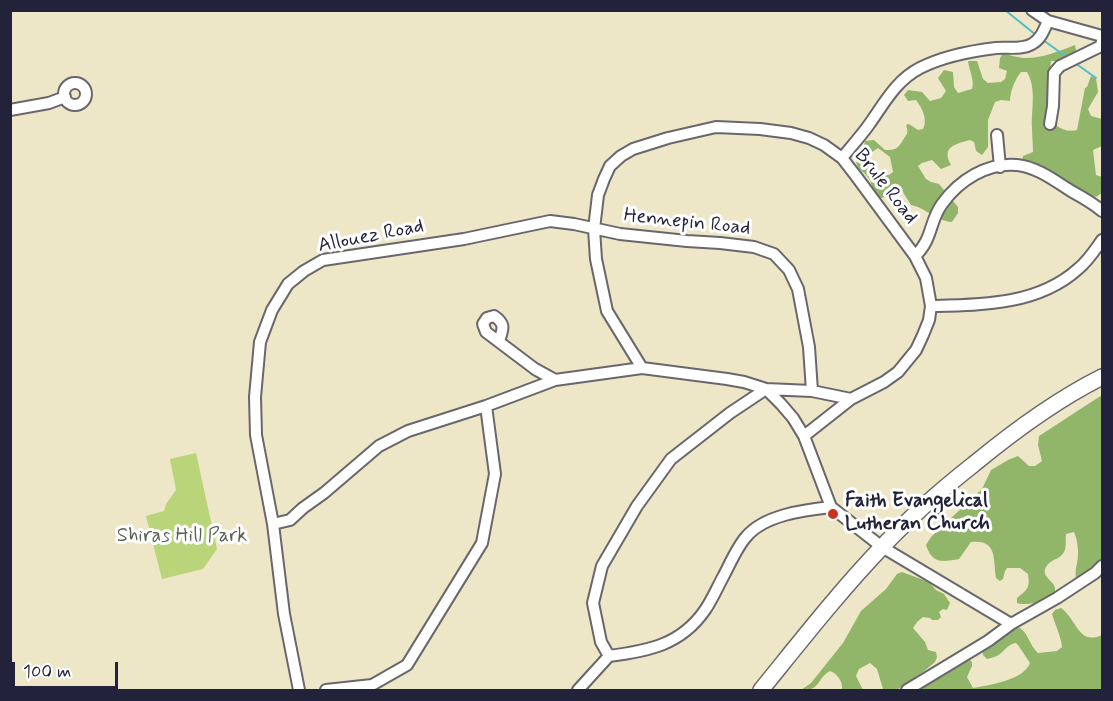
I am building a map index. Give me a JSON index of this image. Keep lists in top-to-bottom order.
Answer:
{
  "streets": {
    "street": ["Brule Road", "Hennepin Road", "Allouez Road"]
  },
  "crossings": [
    ["Brule Road", "Hennepin Road"],
    ["Brule Road", "Allouez Road"],
    ["Hennepin Road", "Allouez Road"]
  ],
  "parks": ["Shiras Hill Park"],
  "places": ["Faith Evangelical Lutheran Church"],
  "scale_bar": "100 m"
}
